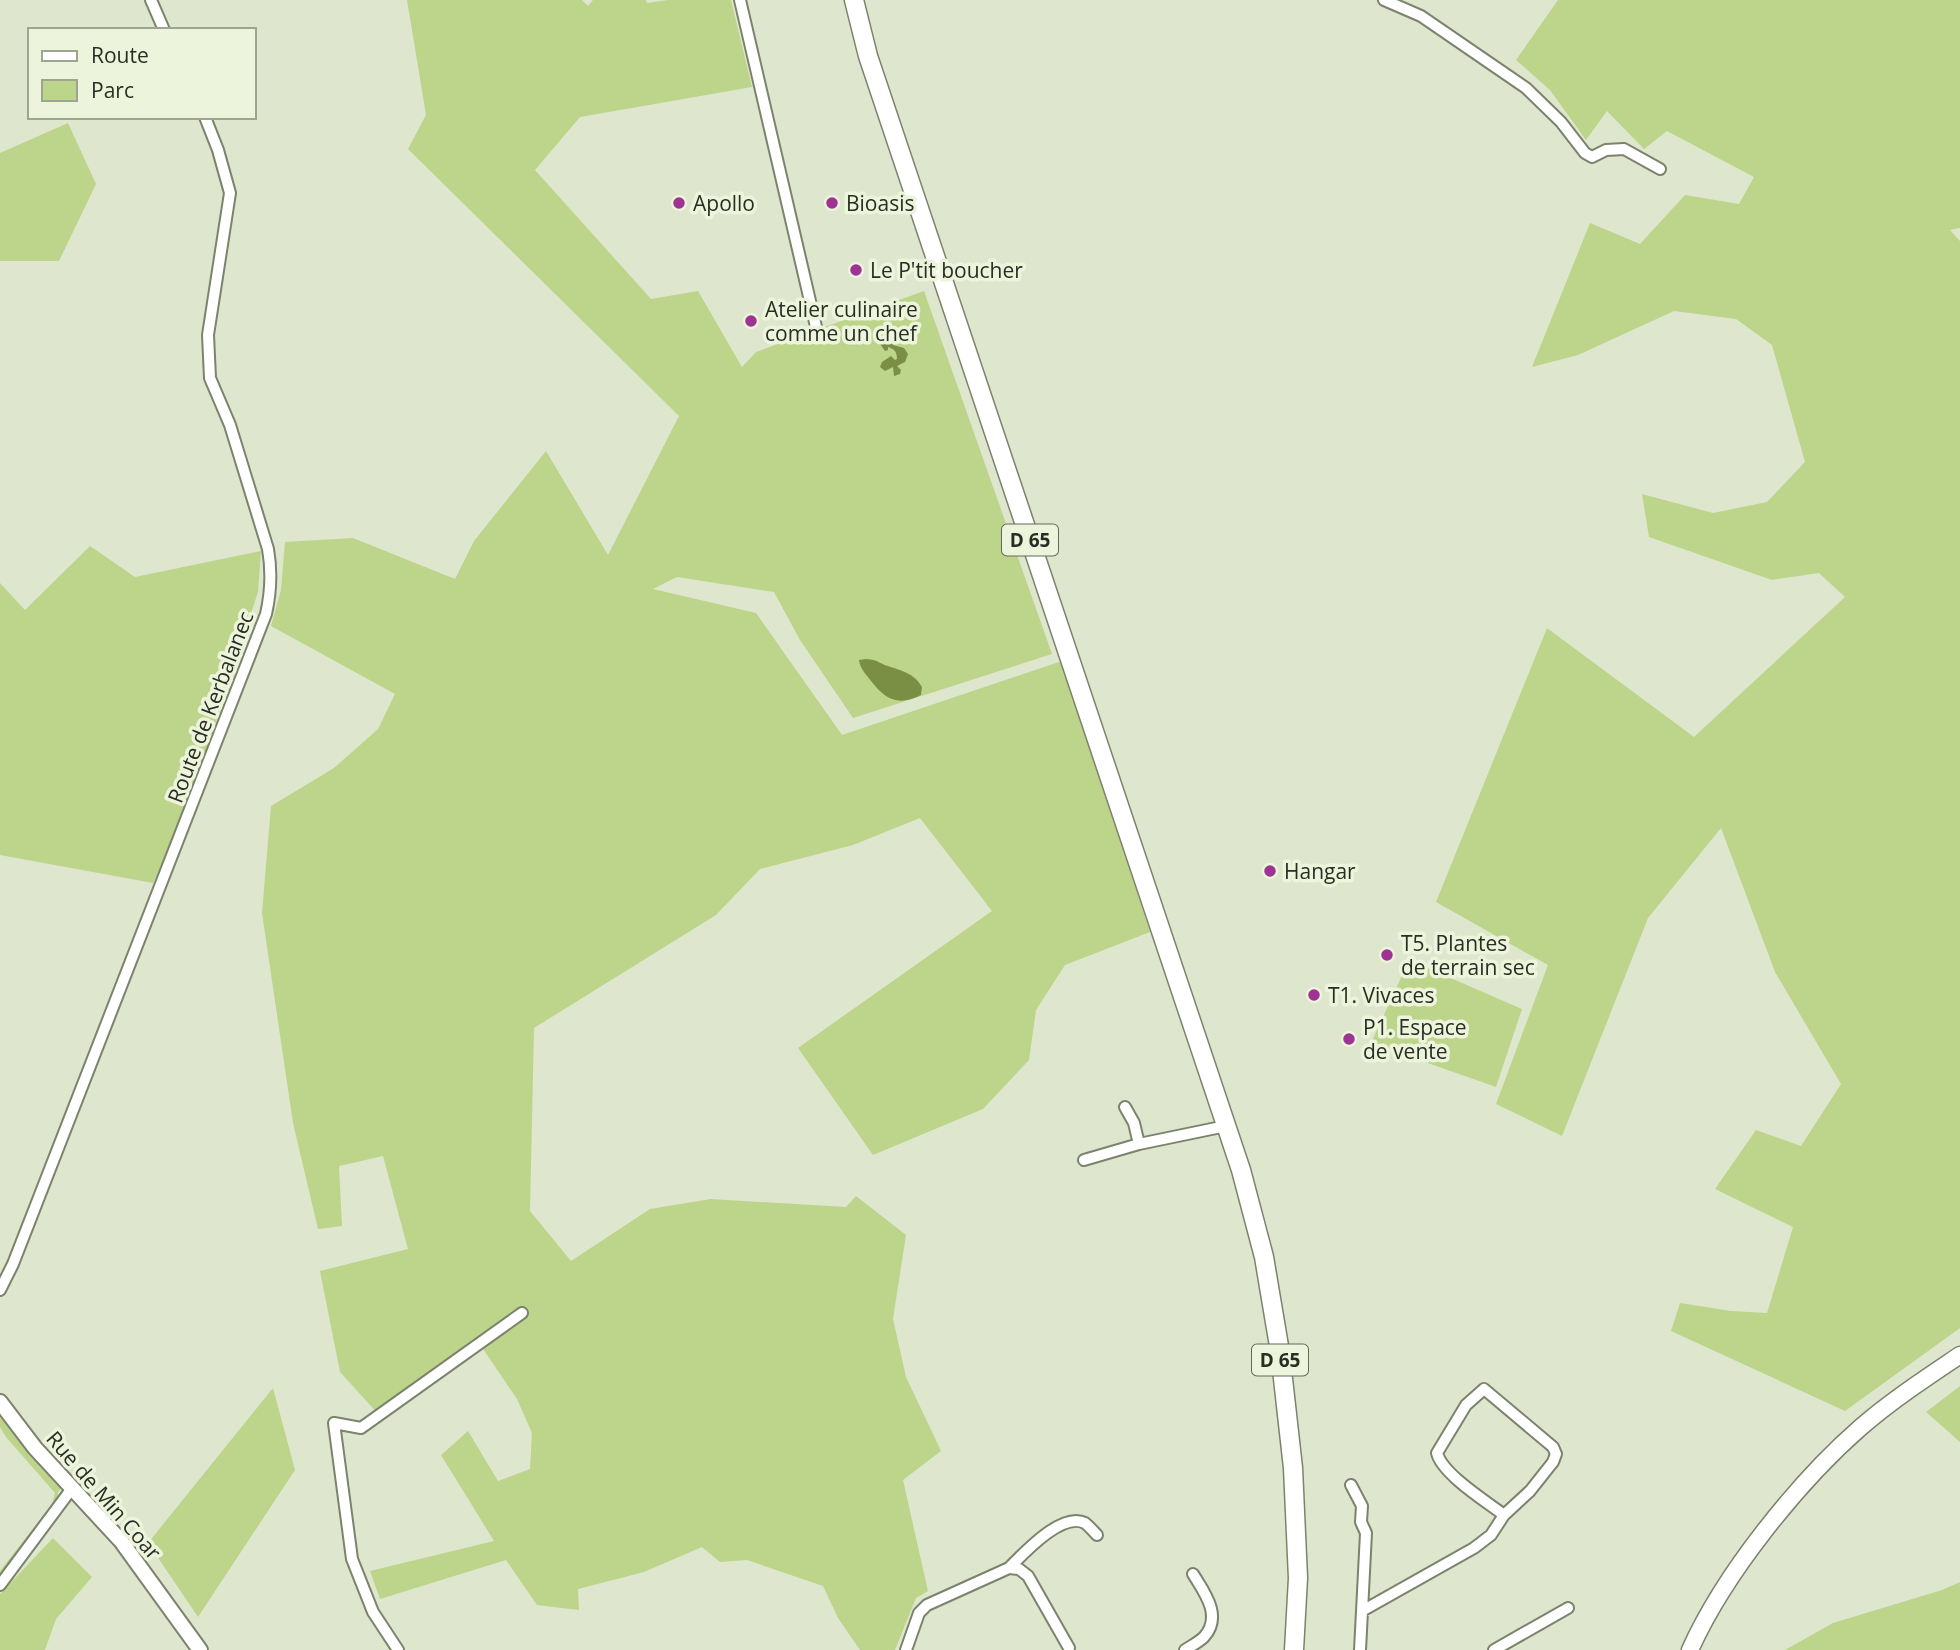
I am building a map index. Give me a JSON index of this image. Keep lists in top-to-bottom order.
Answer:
{
  "streets": {
    "main road": ["D 65"],
    "street": ["Route de Kerbalanec", "Rue de Min Coar"]
  },
  "places": [
    "Apollo",
    "Bioasis",
    "Le P'tit boucher",
    "Atelier culinaire comme un chef",
    "Hangar",
    "T5. Plantes de terrain sec",
    "T1. Vivaces",
    "P1. Espace de vente"
  ],
  "legend": ["Route", "Parc"]
}
